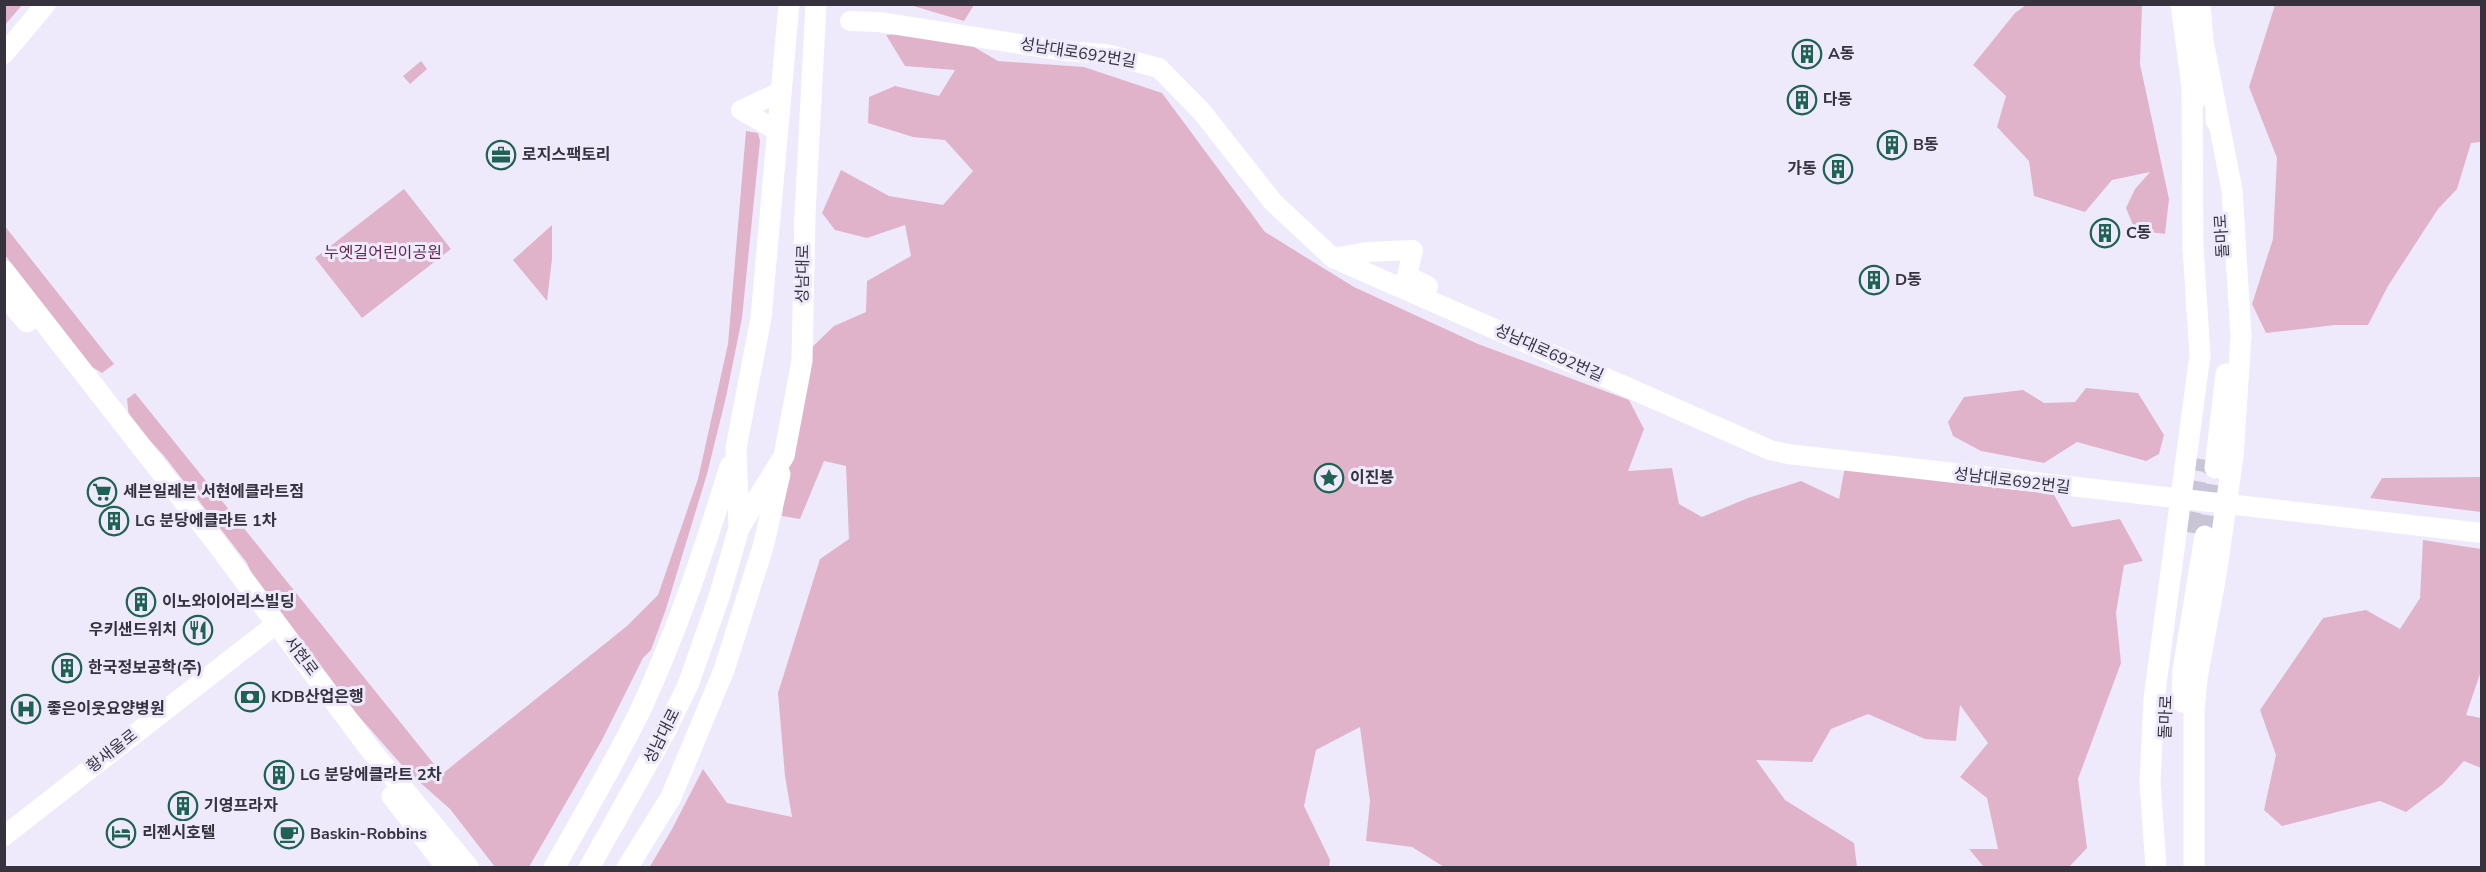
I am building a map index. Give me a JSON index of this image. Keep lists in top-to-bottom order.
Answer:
{
  "streets": {
    "main road": ["돌마로", "성남대로", "서현로"],
    "street": ["성남대로692번길", "황새울로"]
  },
  "crossings": [
    ["서현로", "황새울로"]
  ],
  "parks": ["누엣길어린이공원"],
  "places": {
    "building": [
      "A동",
      "다동",
      "B동",
      "가동",
      "C동",
      "D동",
      "LG 분당에클라트 1차",
      "이노와이어리스빌딩",
      "한국정보공학(주)",
      "LG 분당에클라트 2차",
      "기영프라자"
    ],
    "office": ["로지스팩토리"],
    "place": ["이진봉"],
    "supermarket": ["세븐일레븐 서현에클라트점"],
    "restaurant": ["우키샌드위치"],
    "bank": ["KDB산업은행"],
    "hospital": ["좋은이웃요양병원"],
    "hotel": ["리젠시호텔"],
    "cafe": ["Baskin-Robbins"]
  }
}
